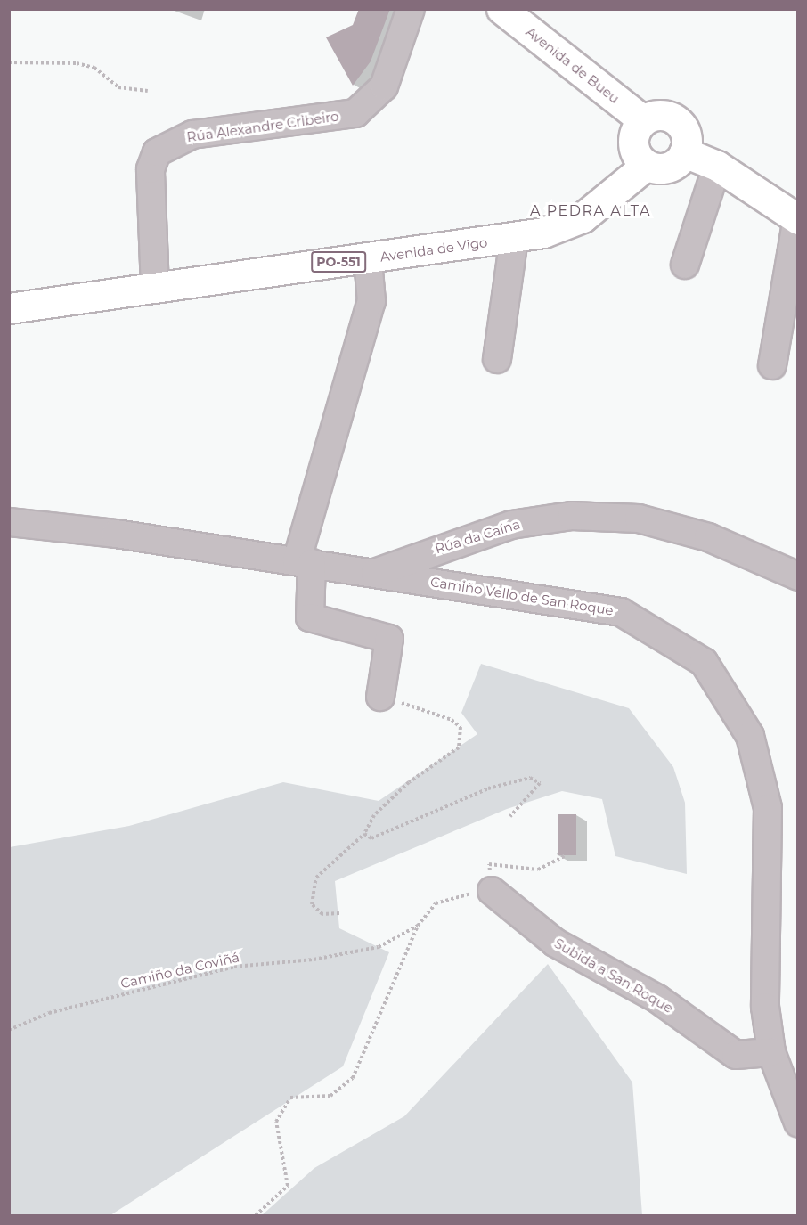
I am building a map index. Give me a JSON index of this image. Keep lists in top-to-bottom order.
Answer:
{
  "streets": {
    "main road": ["Avenida de Bueu", "Avenida de Vigo", "PO-551"],
    "street": [
      "Rúa Alexandre Cribeiro",
      "Rúa da Caína",
      "Camiño Vello de San Roque",
      "Subida a San Roque"
    ],
    "path": ["Camiño da Coviñá"]
  },
  "crossings": [
    ["Avenida de Bueu", "Avenida de Vigo"],
    ["Rúa Alexandre Cribeiro", "Avenida de Vigo"],
    ["Rúa da Caína", "Camiño Vello de San Roque"],
    ["Camiño Vello de San Roque", "Subida a San Roque"]
  ],
  "districts": ["A PEDRA ALTA"]
}
